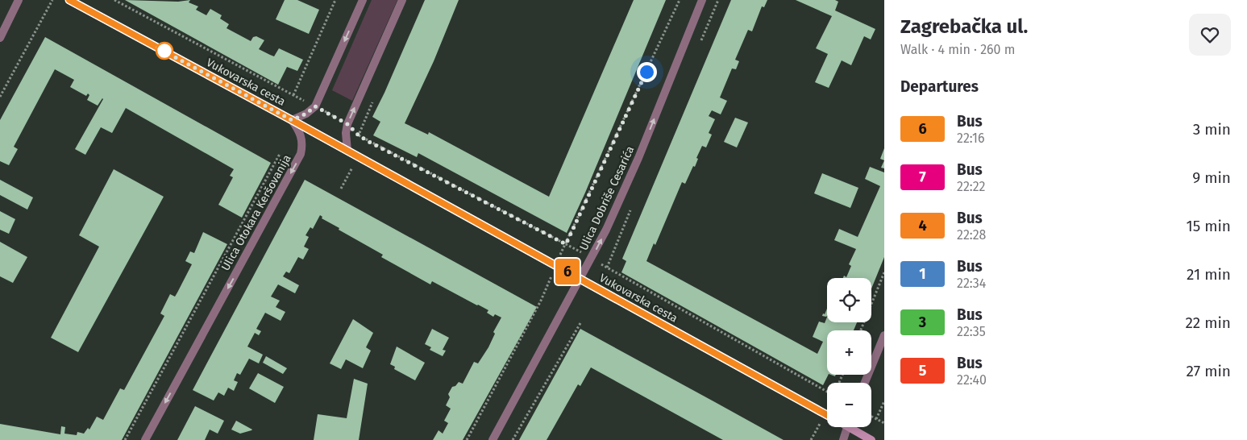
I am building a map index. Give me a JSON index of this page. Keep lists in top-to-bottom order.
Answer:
{
  "streets": {
    "main road": ["Vukovarska cesta"],
    "street": ["Ulica Dobriše Cesarića", "Ulica Otokara Keršovanija"]
  },
  "crossings": [
    ["Vukovarska cesta", "Ulica Dobriše Cesarića"],
    ["Vukovarska cesta", "Ulica Otokara Keršovanija"]
  ],
  "one_way": ["Ulica Dobriše Cesarića", "Ulica Otokara Keršovanija"],
  "lines": ["bus line 6"],
  "page": {
    "on_map": "6",
    "heading": [
      ["Zagrebačka ul.", "Walk · 4 min · 260 m"],
      "Departures"
    ],
    "list": [
      {
        "mark": "6",
        "name": "Bus",
        "note": "22:16",
        "value": "3 min"
      },
      {
        "mark": "7",
        "name": "Bus",
        "note": "22:22",
        "value": "9 min"
      },
      {
        "mark": "4",
        "name": "Bus",
        "note": "22:28",
        "value": "15 min"
      },
      {
        "mark": "1",
        "name": "Bus",
        "note": "22:34",
        "value": "21 min"
      },
      {
        "mark": "3",
        "name": "Bus",
        "note": "22:35",
        "value": "22 min"
      },
      {
        "mark": "5",
        "name": "Bus",
        "note": "22:40",
        "value": "27 min"
      }
    ],
    "map_buttons": ["+", "−"]
  }
}
